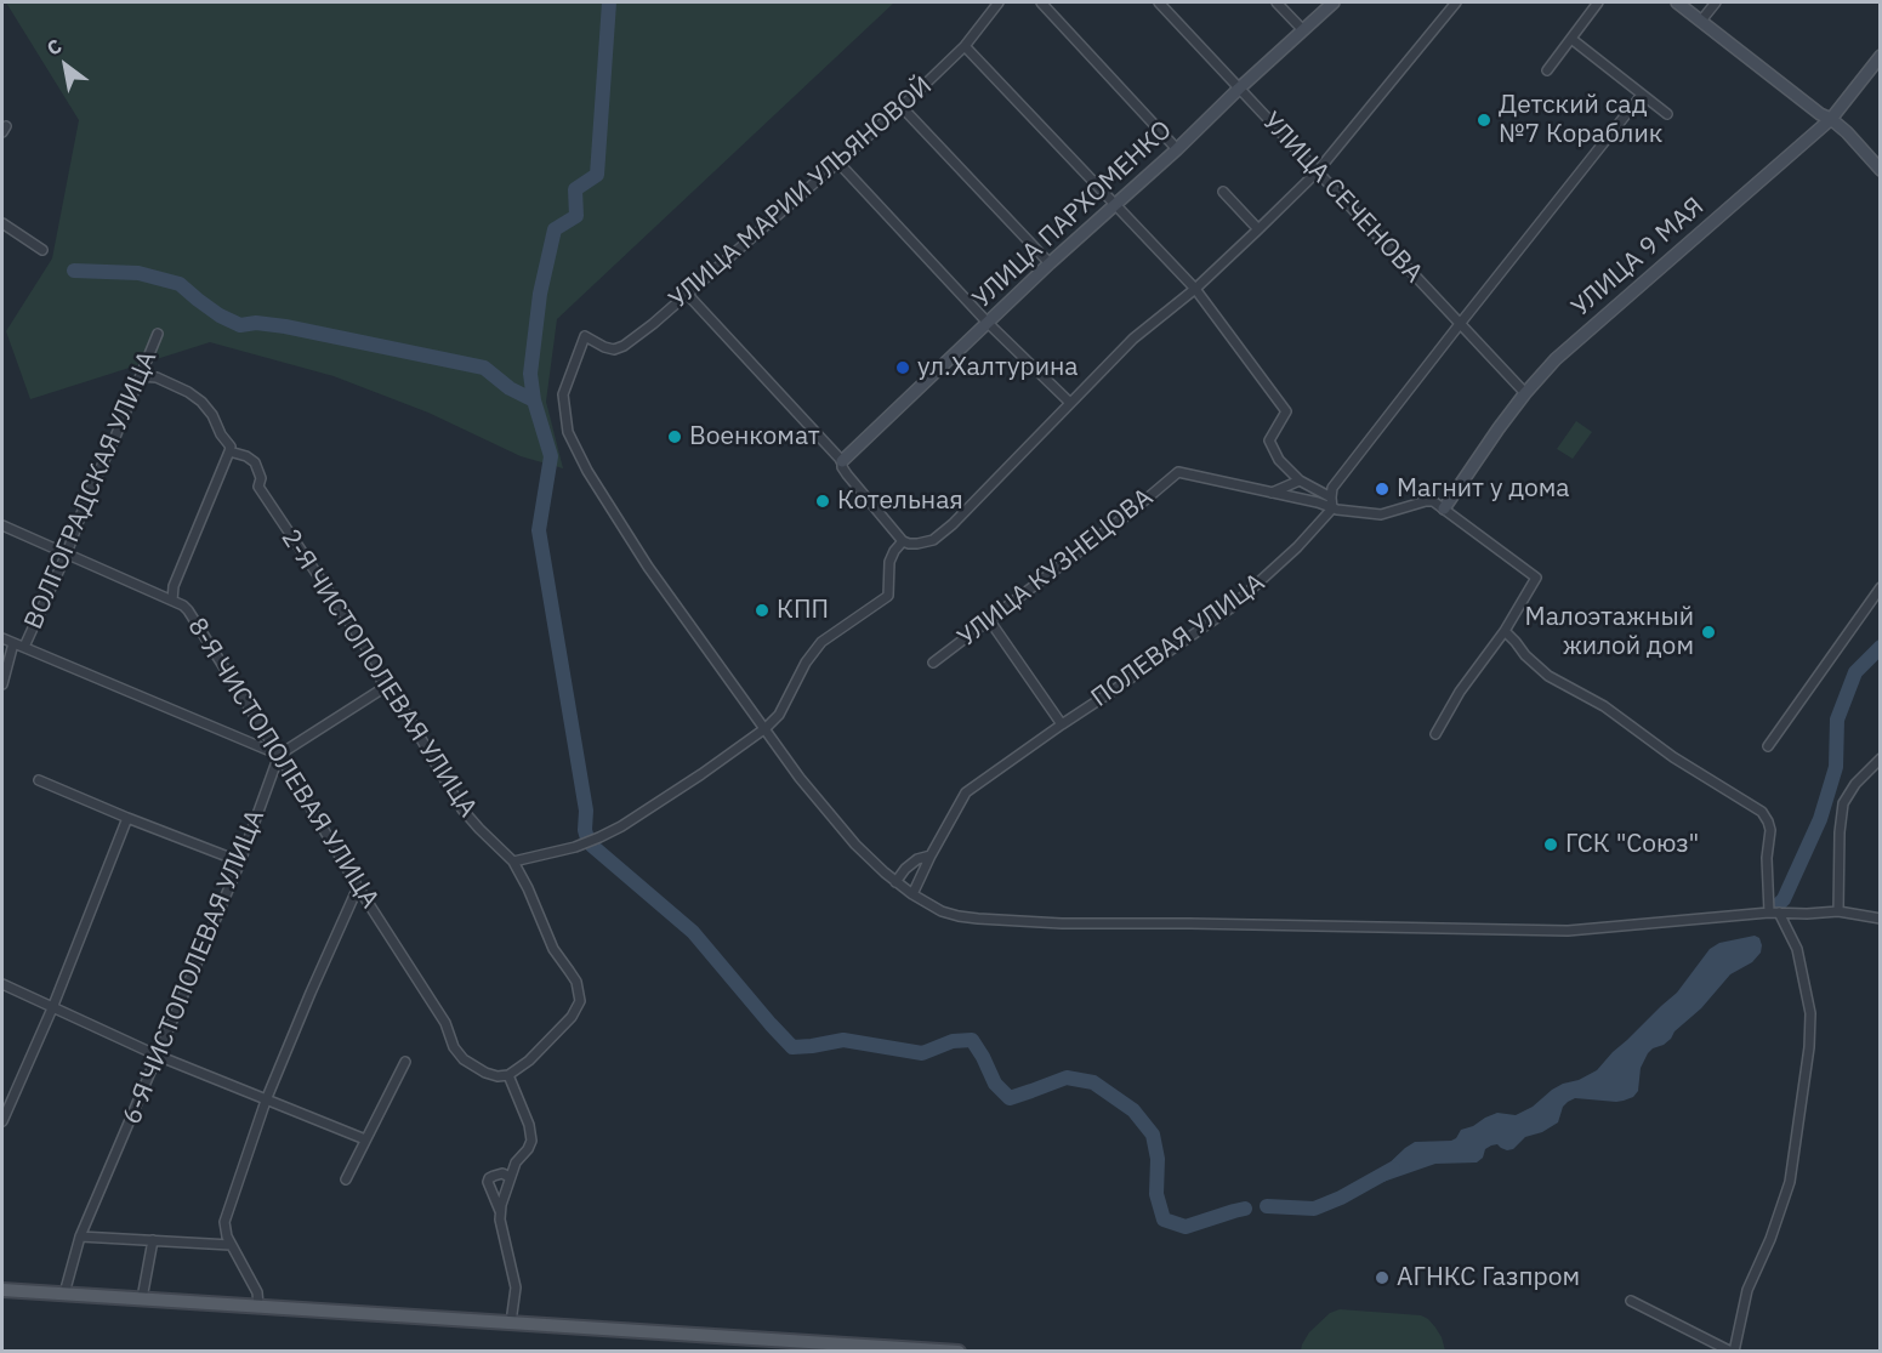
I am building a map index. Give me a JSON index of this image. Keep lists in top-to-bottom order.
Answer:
{
  "streets": {
    "street": [
      "УЛИЦА МАРИИ УЛЬЯНОВОЙ",
      "УЛИЦА СЕЧЕНОВА",
      "УЛИЦА ПАРХОМЕНКО",
      "УЛИЦА 9 МАЯ",
      "ВОЛГОГРАДСКАЯ УЛИЦА",
      "УЛИЦА КУЗНЕЦОВА",
      "ПОЛЕВАЯ УЛИЦА",
      "2-Я ЧИСТОПОЛЕВАЯ УЛИЦА",
      "8-Я ЧИСТОПОЛЕВАЯ УЛИЦА",
      "6-Я ЧИСТОПОЛЕВАЯ УЛИЦА"
    ]
  },
  "crossings": [
    ["УЛИЦА СЕЧЕНОВА", "УЛИЦА ПАРХОМЕНКО"],
    ["УЛИЦА СЕЧЕНОВА", "УЛИЦА 9 МАЯ"],
    ["2-Я ЧИСТОПОЛЕВАЯ УЛИЦА", "8-Я ЧИСТОПОЛЕВАЯ УЛИЦА"],
    ["8-Я ЧИСТОПОЛЕВАЯ УЛИЦА", "6-Я ЧИСТОПОЛЕВАЯ УЛИЦА"]
  ],
  "places": [
    "Детский сад №7 Кораблик",
    "ул.Халтурина",
    "Военкомат",
    "Магнит у дома",
    "Котельная",
    "КПП",
    "Малоэтажный жилой дом",
    "ГСК \"Союз\"",
    "АГНКС Газпром"
  ],
  "north": "top left"
}
